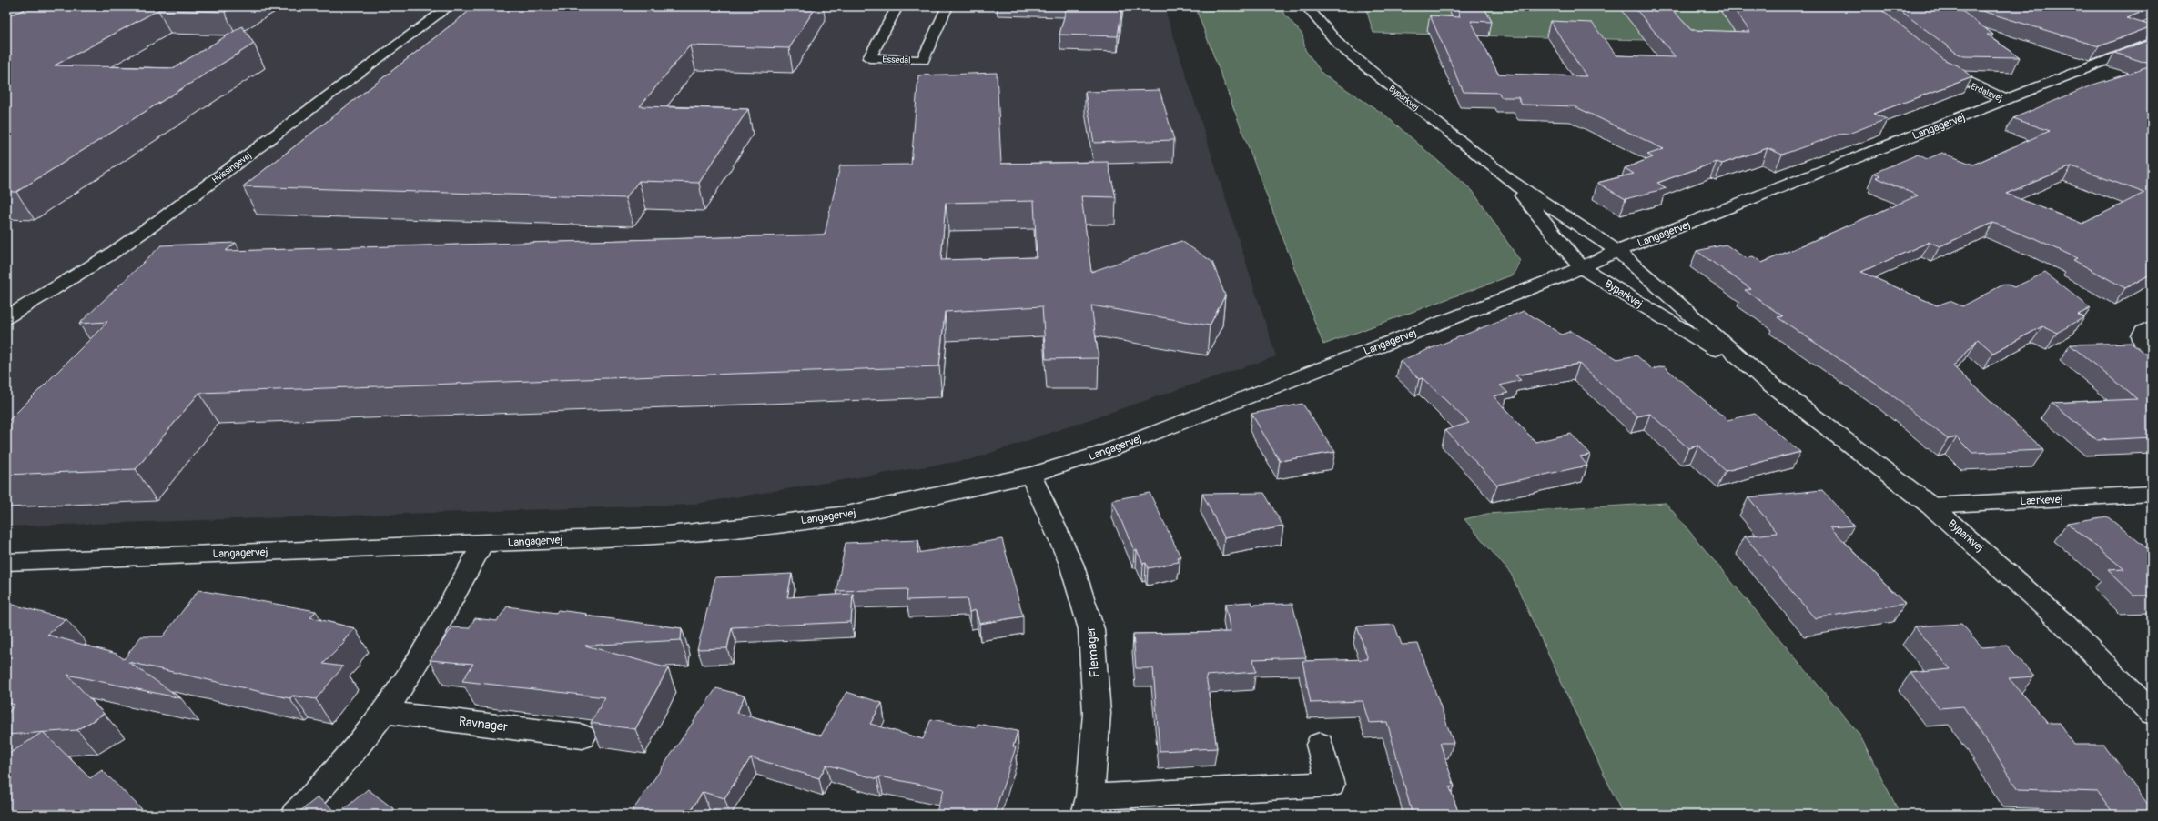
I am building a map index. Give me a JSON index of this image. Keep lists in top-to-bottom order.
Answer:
{
  "streets": {
    "street": [
      "Essedal",
      "Erdalsvej",
      "Byparkvej",
      "Langagervej",
      "Hvissingevej",
      "Lærkevej",
      "Flemager",
      "Ravnager"
    ]
  },
  "crossings": [
    ["Erdalsvej", "Langagervej"],
    ["Byparkvej", "Langagervej"],
    ["Byparkvej", "Lærkevej"],
    ["Langagervej", "Flemager"]
  ]
}
